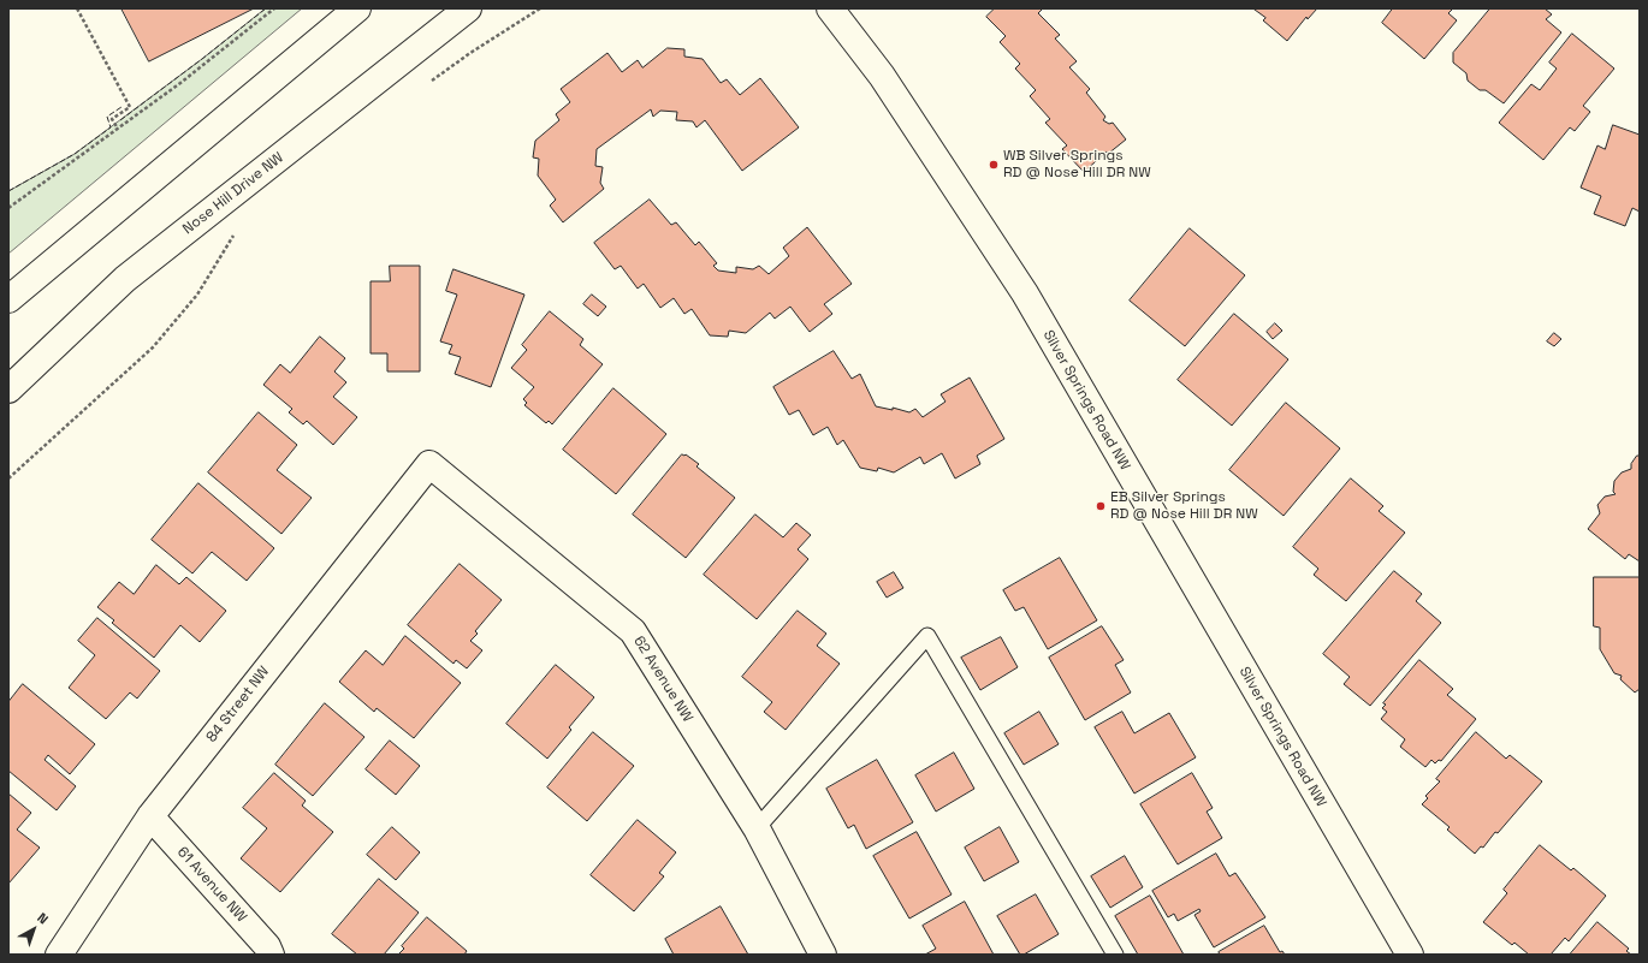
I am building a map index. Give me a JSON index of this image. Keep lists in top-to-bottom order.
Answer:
{
  "streets": {
    "street": [
      "Nose Hill Drive NW",
      "Silver Springs Road NW",
      "62 Avenue NW",
      "84 Street NW",
      "61 Avenue NW"
    ]
  },
  "crossings": [
    ["62 Avenue NW", "84 Street NW"],
    ["84 Street NW", "61 Avenue NW"]
  ],
  "places": ["WB Silver Springs RD @ Nose Hill DR NW", "EB Silver Springs RD @ Nose Hill DR NW"],
  "north": "top right"
}
